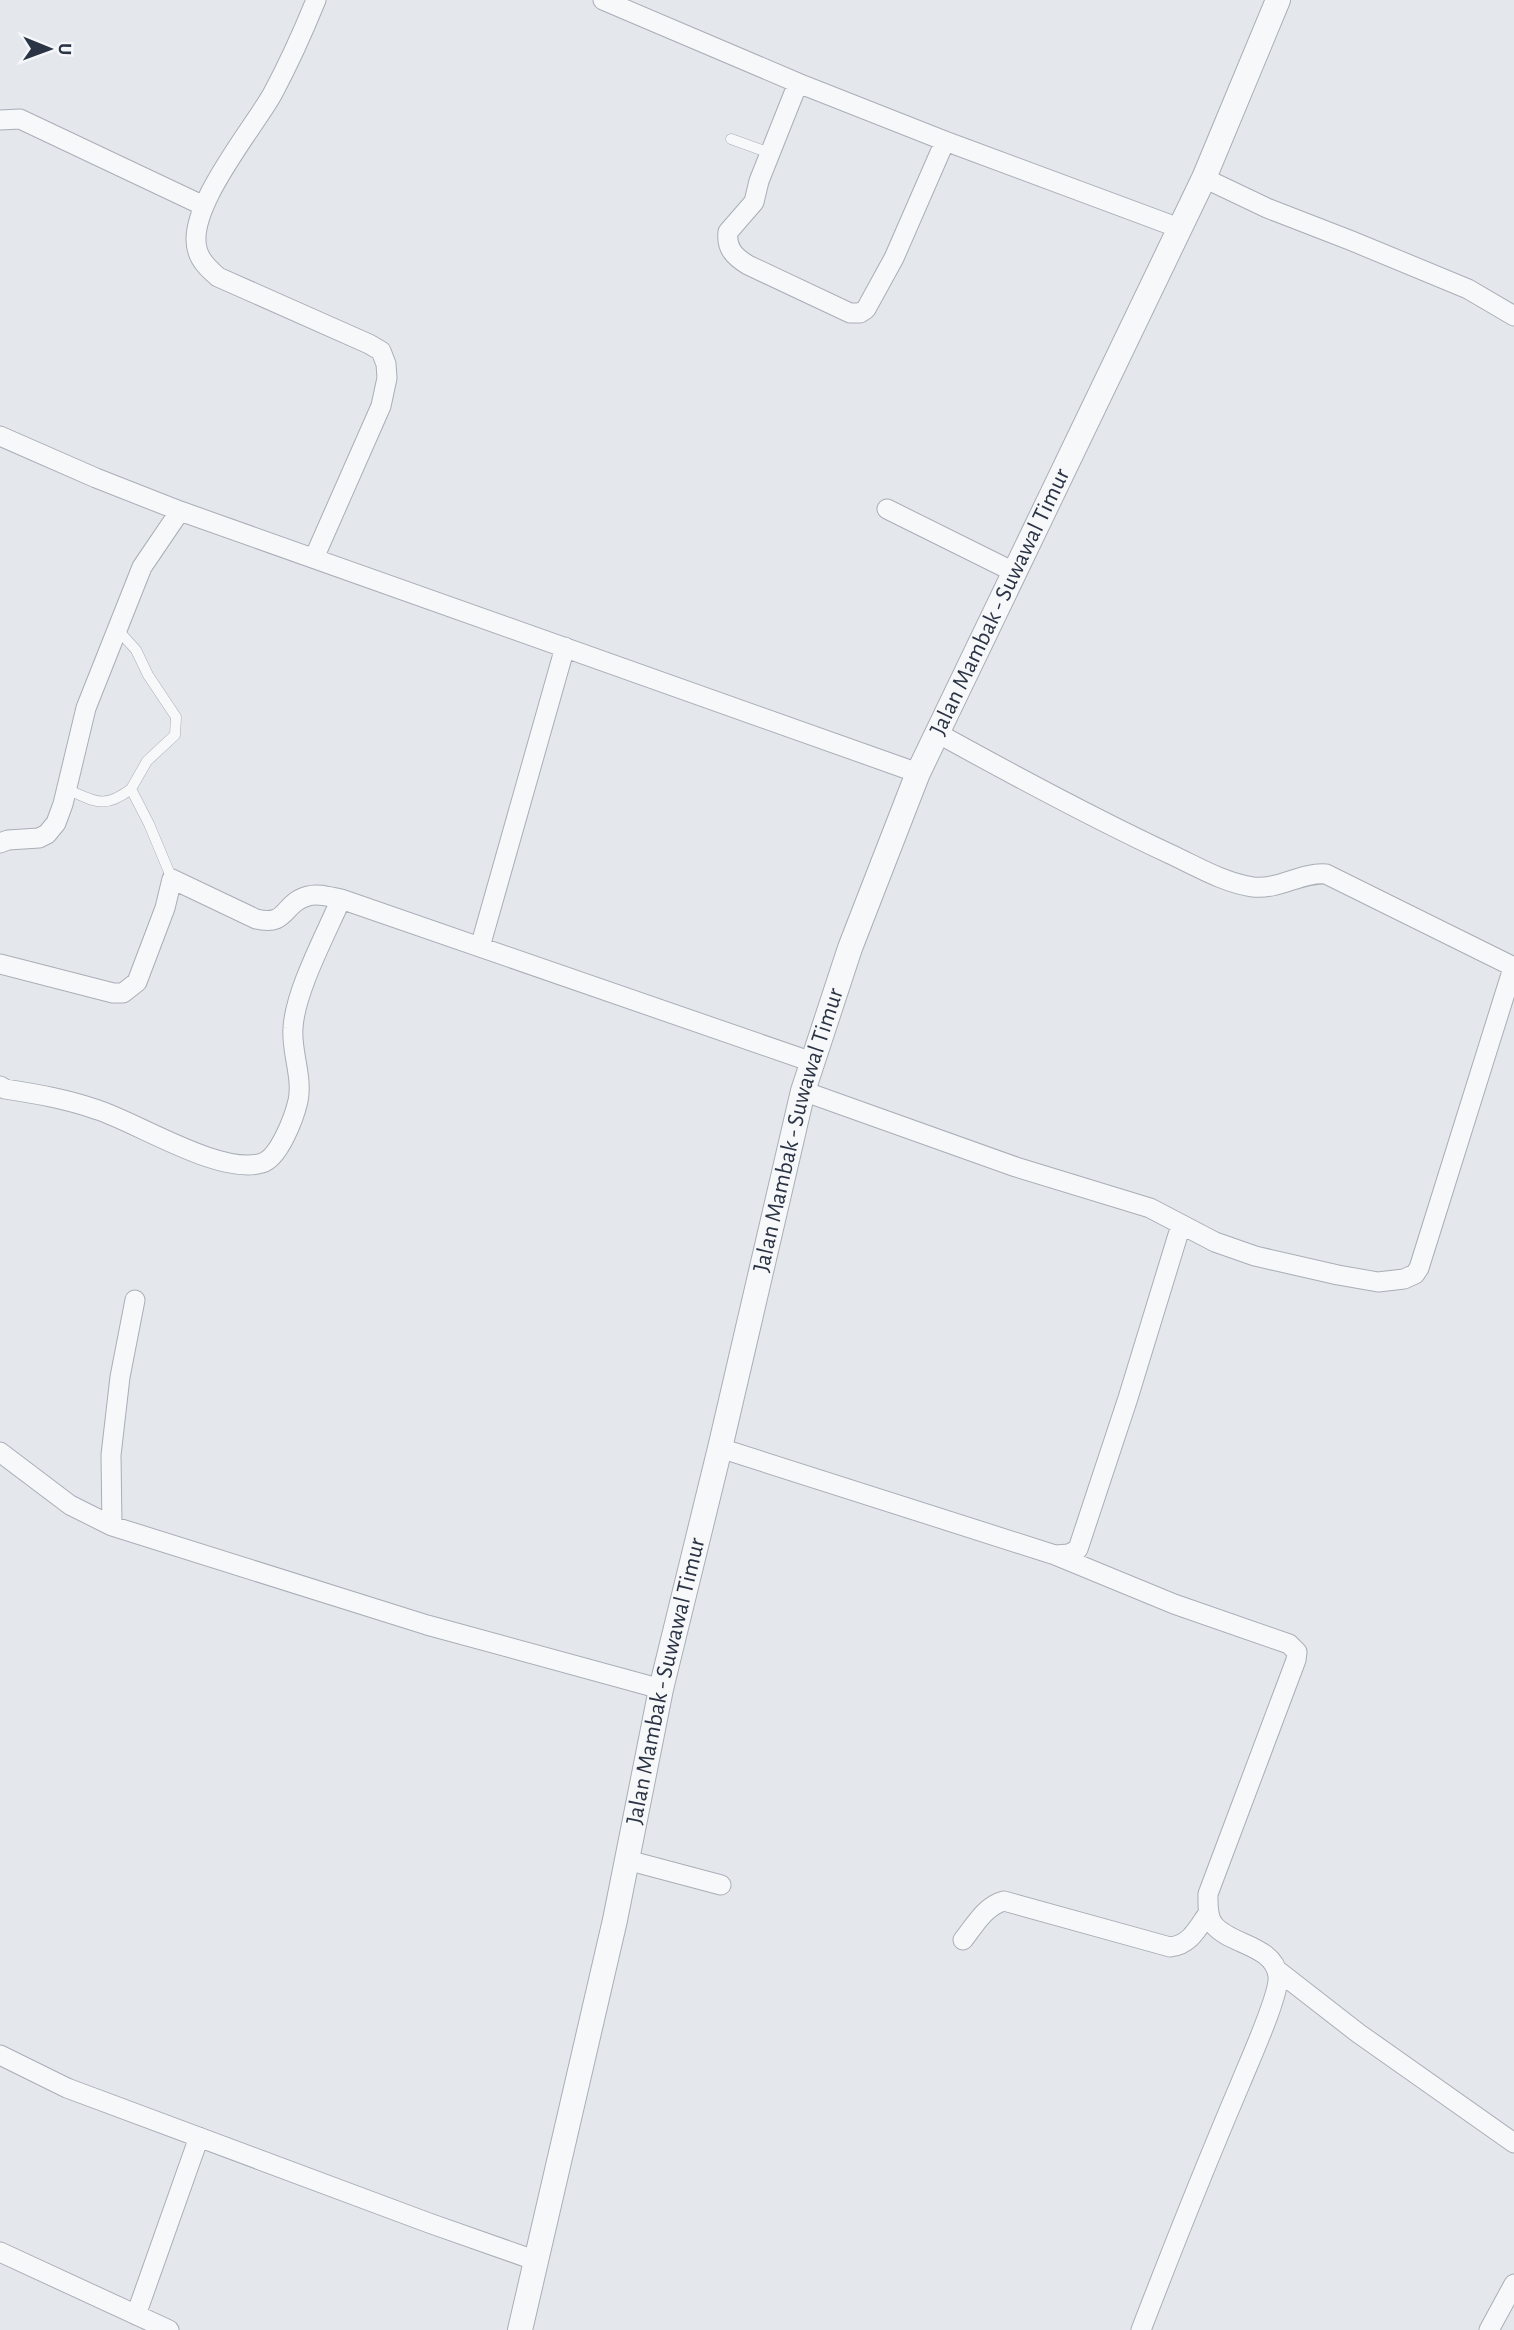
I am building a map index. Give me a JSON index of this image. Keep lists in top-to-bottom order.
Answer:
{
  "streets": {
    "street": ["Jalan Mambak - Suwawal Timur"]
  },
  "north": "right"
}
